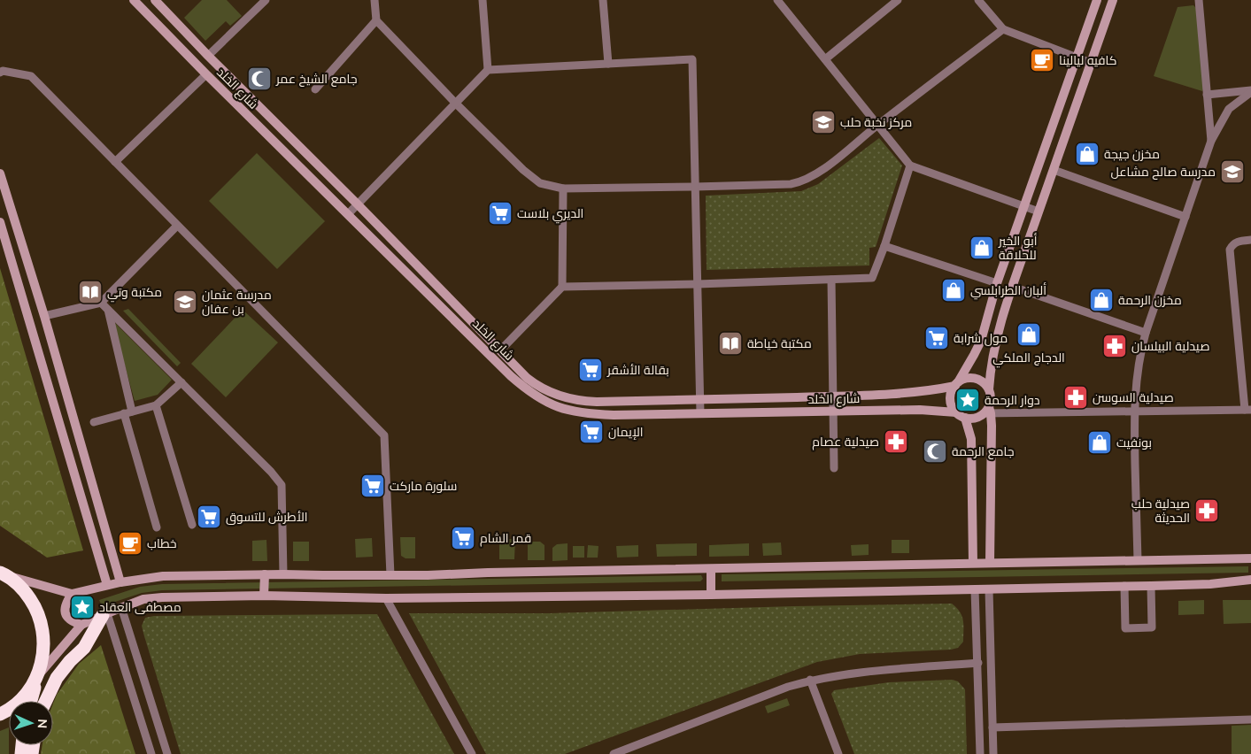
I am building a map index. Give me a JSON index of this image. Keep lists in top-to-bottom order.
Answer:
{
  "streets": {
    "street": ["شارع الخلد"]
  },
  "places": {
    "cafe": ["كافيه ليالينا", "خطاب"],
    "mosque": ["جامع الشيخ عمر", "جامع الرحمة"],
    "school or university": ["مركز نخبة حلب", "مدرسة صالح مشاعل", "مدرسة عثمان بن عفان"],
    "shop": [
      "مخزن جيجة",
      "أبو الخير للحلاقة",
      "ألبان الطرابلسي",
      "مخزن الرحمة",
      "الدجاج الملكي",
      "بونفيت"
    ],
    "supermarket": [
      "الديري بلاست",
      "مول شرابة",
      "بقالة الأشقر",
      "الإيمان",
      "سلورة ماركت",
      "الأطرش للتسوق",
      "قمر الشام"
    ],
    "library": ["مكتبة وتي", "مكتبة خياطة"],
    "pharmacy": [
      "صيدلية البيلسان",
      "صيدلية السوسن",
      "صيدلية عصام",
      "صيدلية حلب الحديثة"
    ],
    "place": ["دوار الرحمة", "مصطفى العقاد"]
  },
  "north": "right"
}
